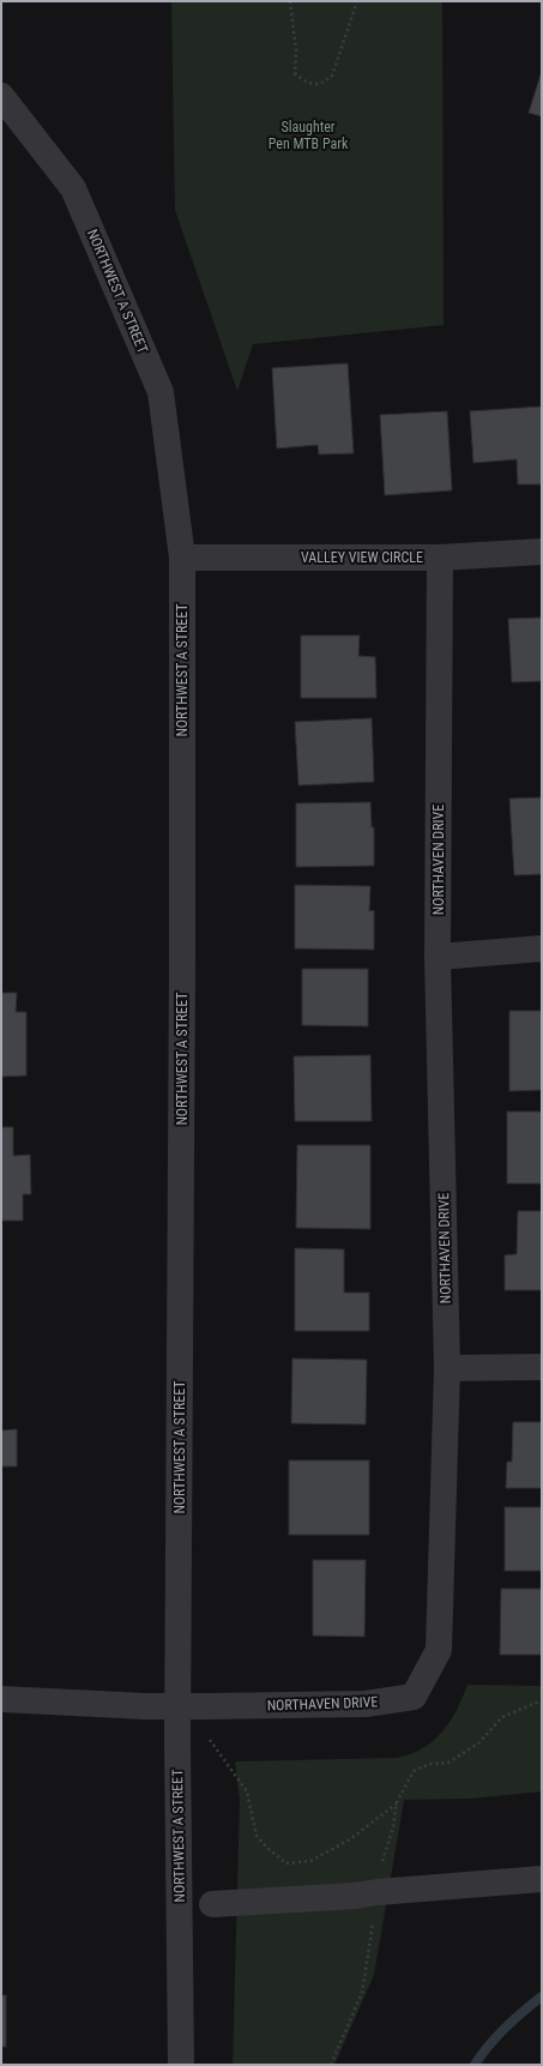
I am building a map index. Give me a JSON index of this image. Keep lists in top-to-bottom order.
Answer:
{
  "streets": {
    "street": ["NORTHWEST A STREET", "VALLEY VIEW CIRCLE", "NORTHAVEN DRIVE"]
  },
  "crossings": [
    ["NORTHWEST A STREET", "VALLEY VIEW CIRCLE"],
    ["NORTHWEST A STREET", "NORTHAVEN DRIVE"],
    ["VALLEY VIEW CIRCLE", "NORTHAVEN DRIVE"]
  ],
  "parks": ["Slaughter Pen MTB Park"]
}
